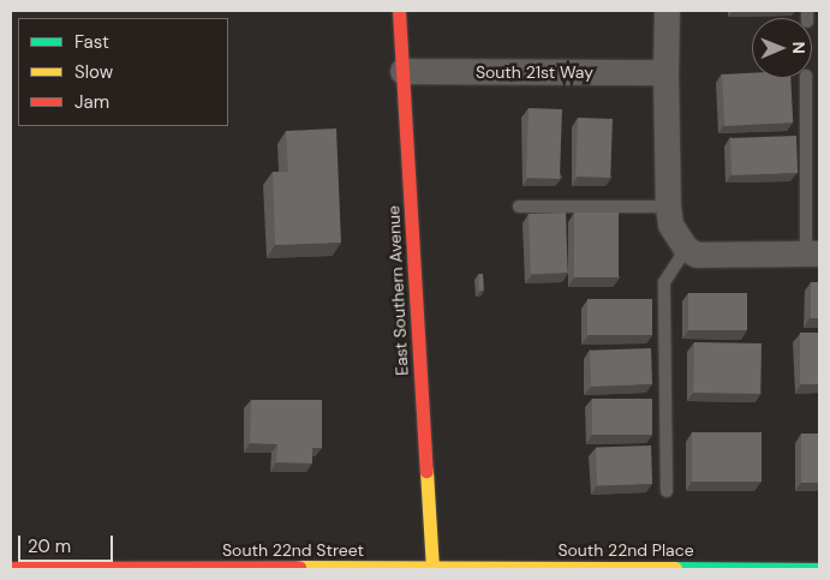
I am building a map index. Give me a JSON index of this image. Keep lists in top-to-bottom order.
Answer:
{
  "streets": {
    "street": [
      "South 21st Way",
      "East Southern Avenue",
      "South 22nd Street",
      "South 22nd Place"
    ]
  },
  "crossings": [
    ["South 21st Way", "East Southern Avenue"],
    ["East Southern Avenue", "South 22nd Street"],
    ["East Southern Avenue", "South 22nd Place"],
    ["South 22nd Street", "South 22nd Place"]
  ],
  "legend": ["Fast", "Slow", "Jam"],
  "scale_bar": "20 m",
  "north": "right"
}
